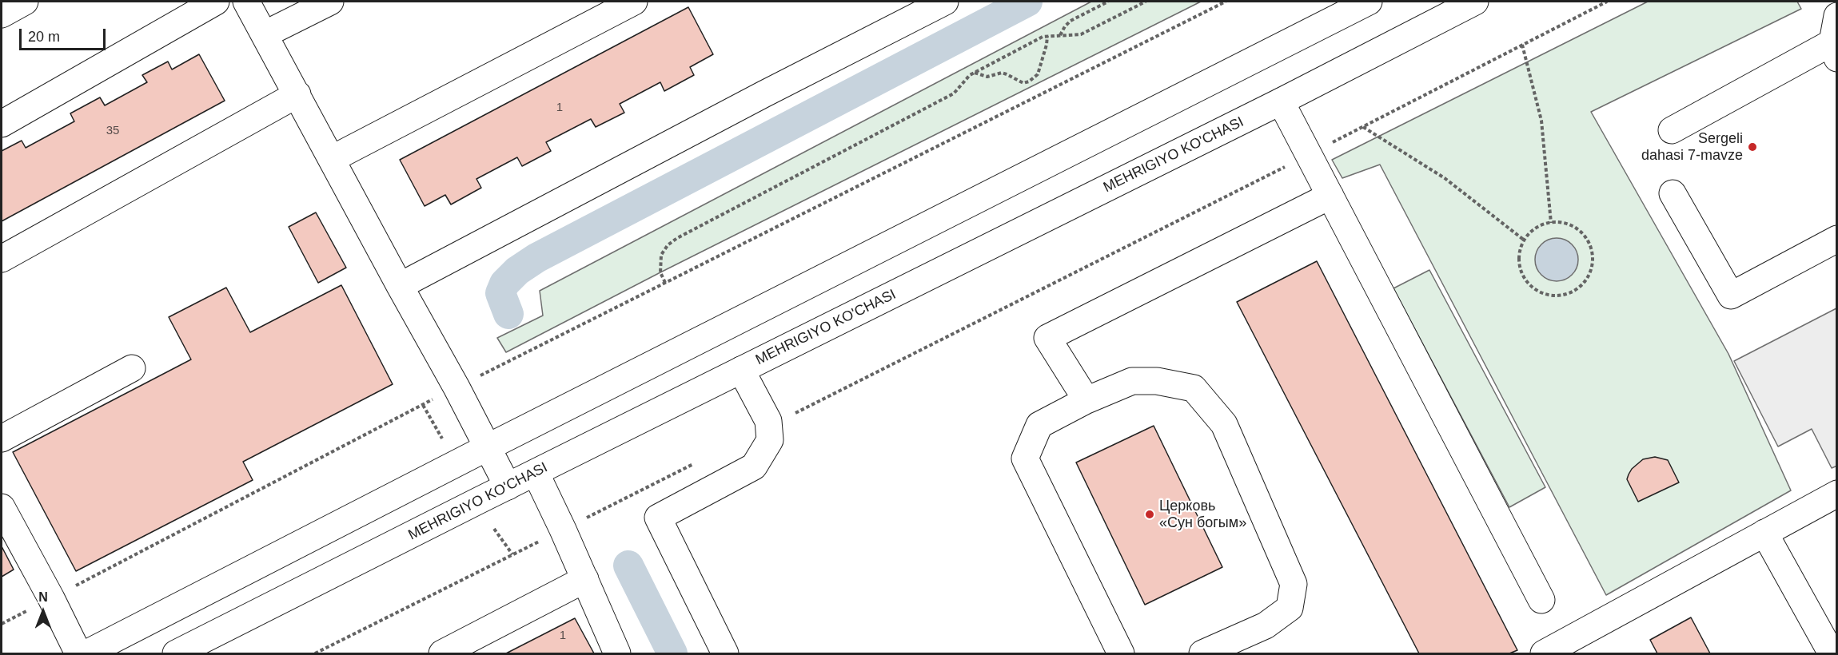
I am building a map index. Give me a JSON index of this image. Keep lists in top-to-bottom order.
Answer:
{
  "streets": {
    "main road": ["MEHRIGIYO KO'CHASI"]
  },
  "places": ["Sergeli dahasi 7-mavze", "Церковь «Сун богым»"],
  "house_numbers": ["1", "35", "1"],
  "scale_bar": "20 m",
  "north": "top"
}
